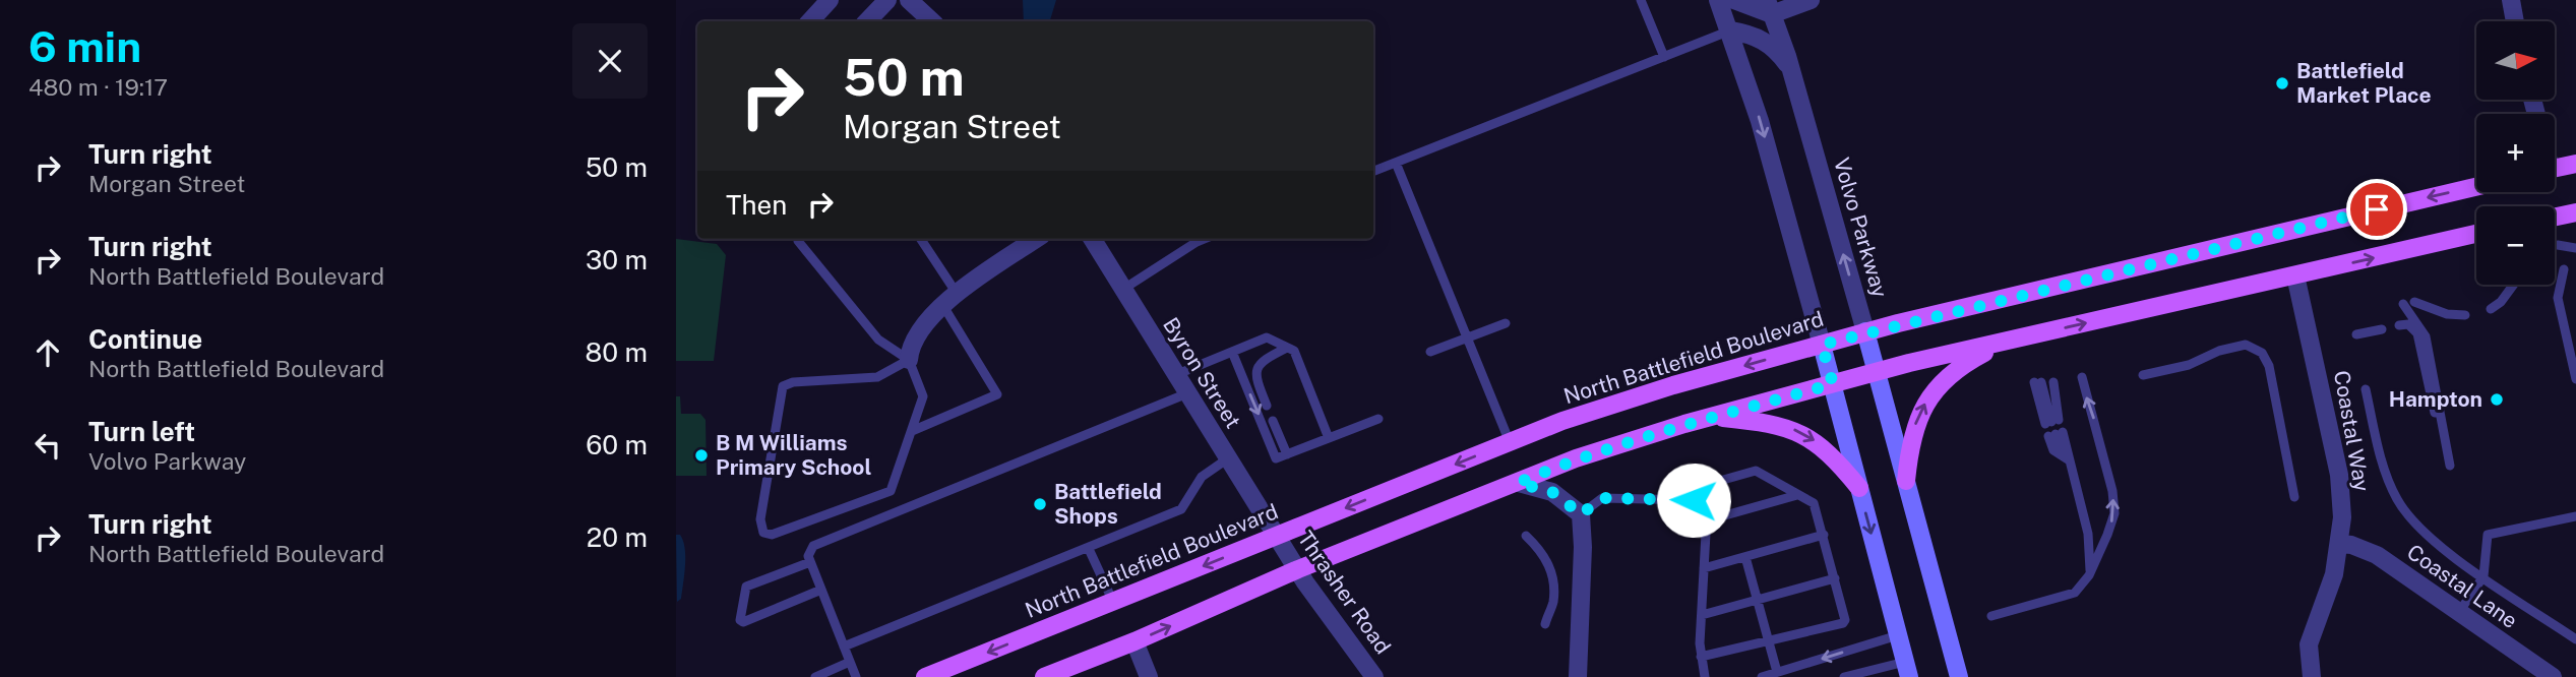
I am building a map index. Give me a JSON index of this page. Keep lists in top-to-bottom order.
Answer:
{
  "streets": {
    "main road": ["Volvo Parkway", "North Battlefield Boulevard"],
    "street": [
      "Byron Street",
      "Coastal Way",
      "Coastal Lane",
      "Thrasher Road"
    ]
  },
  "crossings": [
    ["Volvo Parkway", "North Battlefield Boulevard"],
    ["North Battlefield Boulevard", "Byron Street"],
    ["North Battlefield Boulevard", "Thrasher Road"],
    ["Byron Street", "Thrasher Road"],
    ["Coastal Way", "Coastal Lane"]
  ],
  "places": [
    "Battlefield Market Place",
    "Hampton",
    "B M Williams Primary School",
    "Battlefield Shops"
  ],
  "north": "right",
  "page": {
    "heading": ["6 min", "480 m · 19:17"],
    "map_buttons": ["+", "−"],
    "turn": ["50 m", "Morgan Street"],
    "list": [
      {
        "name": "Turn right",
        "note": "Morgan Street",
        "value": "50 m"
      },
      {
        "name": "Turn right",
        "note": "North Battlefield Boulevard",
        "value": "30 m"
      },
      {
        "name": "Continue",
        "note": "North Battlefield Boulevard",
        "value": "80 m"
      },
      {
        "name": "Turn left",
        "note": "Volvo Parkway",
        "value": "60 m"
      },
      {
        "name": "Turn right",
        "note": "North Battlefield Boulevard",
        "value": "20 m"
      }
    ],
    "then": "Then"
  }
}
